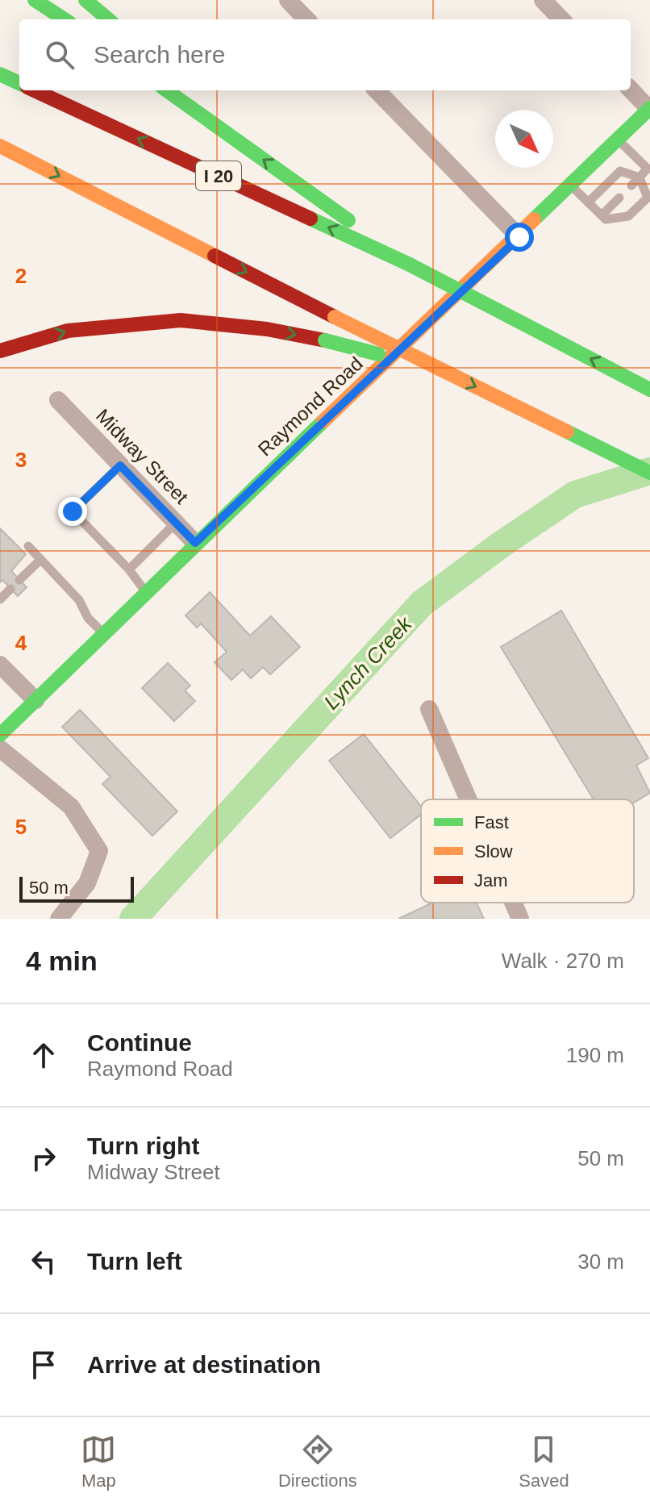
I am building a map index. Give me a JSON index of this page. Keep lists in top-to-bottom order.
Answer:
{
  "streets": {
    "main road": ["I 20", "Raymond Road"],
    "street": ["Midway Street"]
  },
  "crossings": [
    ["Raymond Road", "Midway Street"]
  ],
  "water": ["Lynch Creek"],
  "legend": ["Fast", "Slow", "Jam"],
  "scale_bar": "50 m",
  "north": "bottom right",
  "page": {
    "search": "Search here",
    "scale": "50 m",
    "heading": ["4 min", "Walk · 270 m"],
    "list": [
      ["Continue", "Raymond Road", "190 m"],
      ["Turn right", "Midway Street", "50 m"],
      ["Turn left", "30 m"],
      "Arrive at destination"
    ],
    "nav": ["Map", "Directions", "Saved"]
  },
  "grid": {
    "rows": [
      "2",
      "3",
      "4",
      "5"
    ]
  }
}
